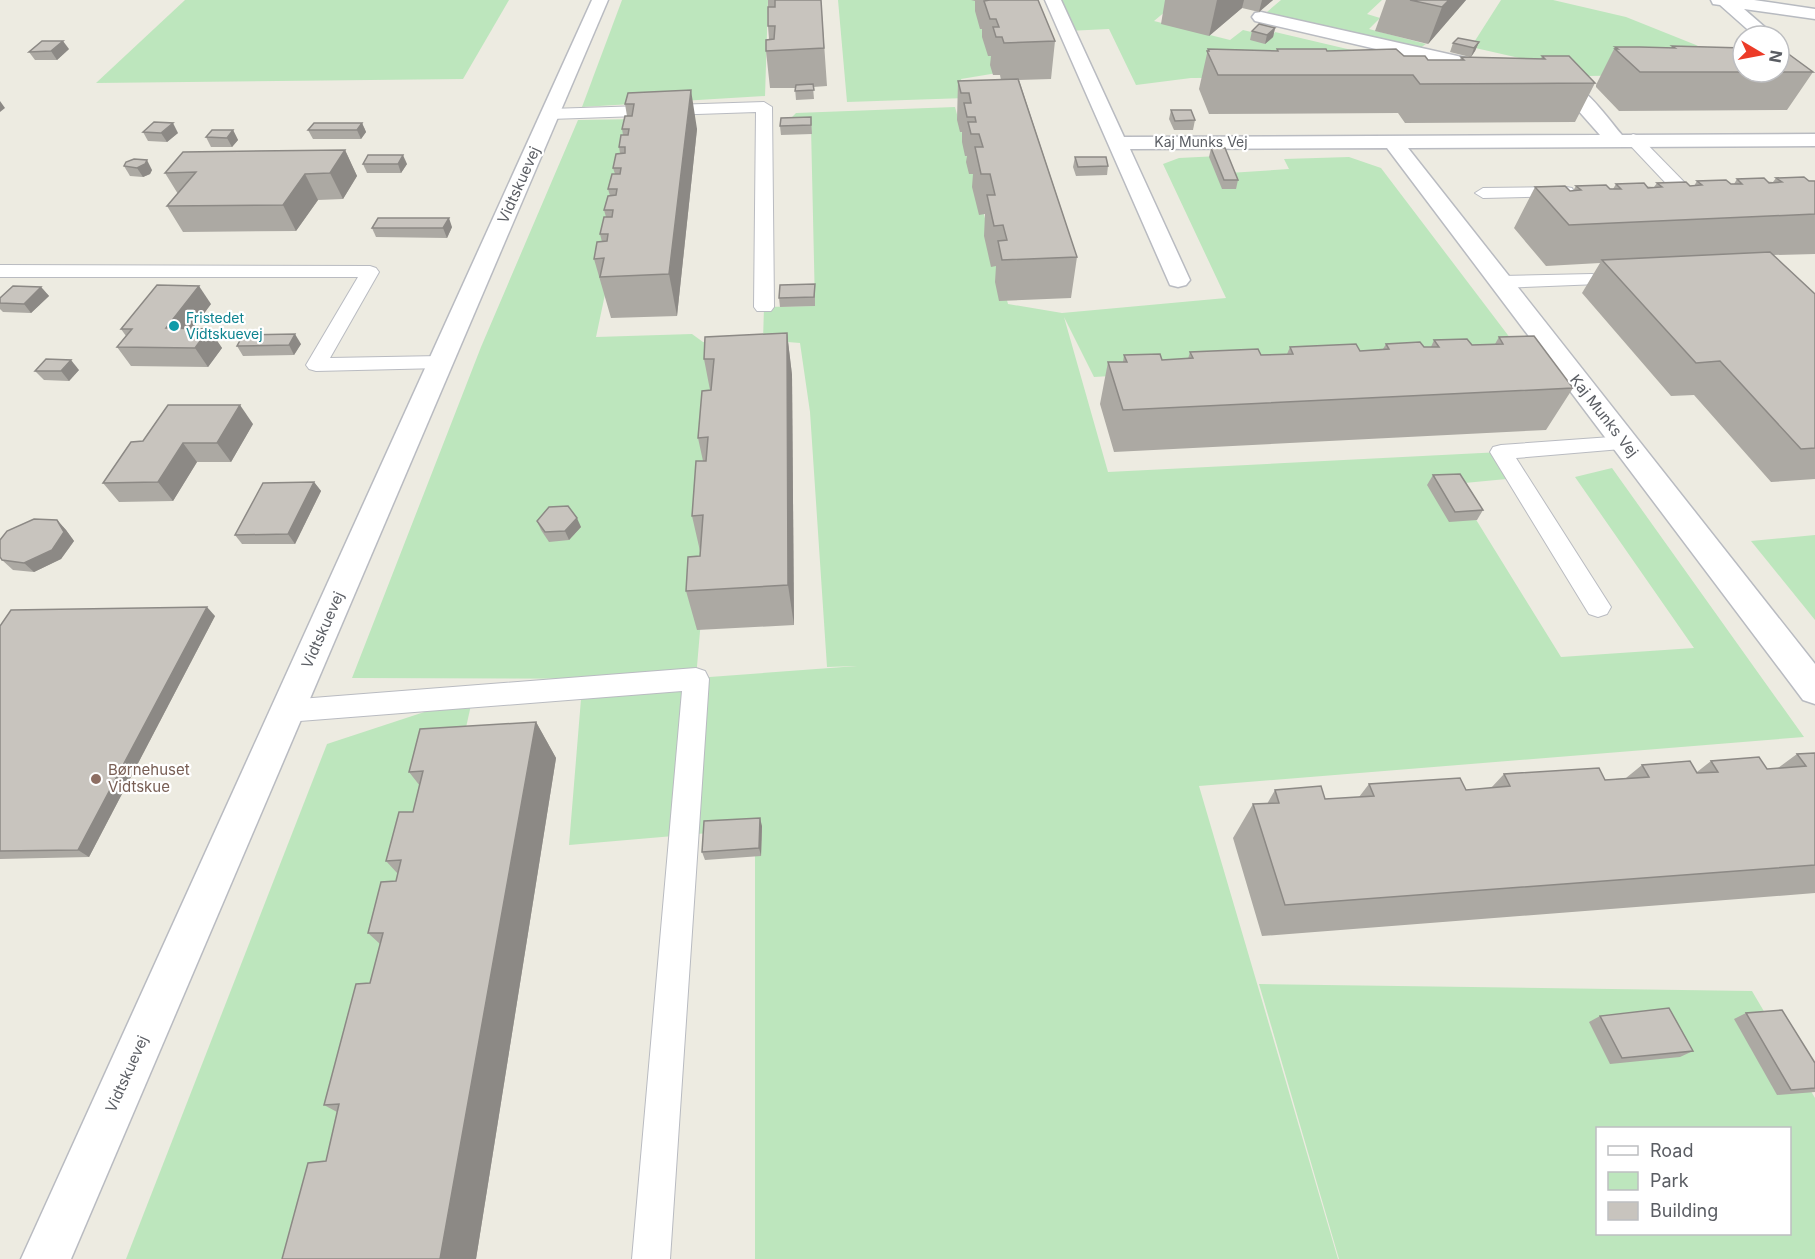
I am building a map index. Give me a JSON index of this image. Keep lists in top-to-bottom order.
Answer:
{
  "streets": {
    "street": ["Kaj Munks Vej", "Vidtskuevej"]
  },
  "places": ["Fristedet Vidtskuevej", "Børnehuset Vidtskue"],
  "legend": ["Road", "Park", "Building"],
  "north": "right"
}
